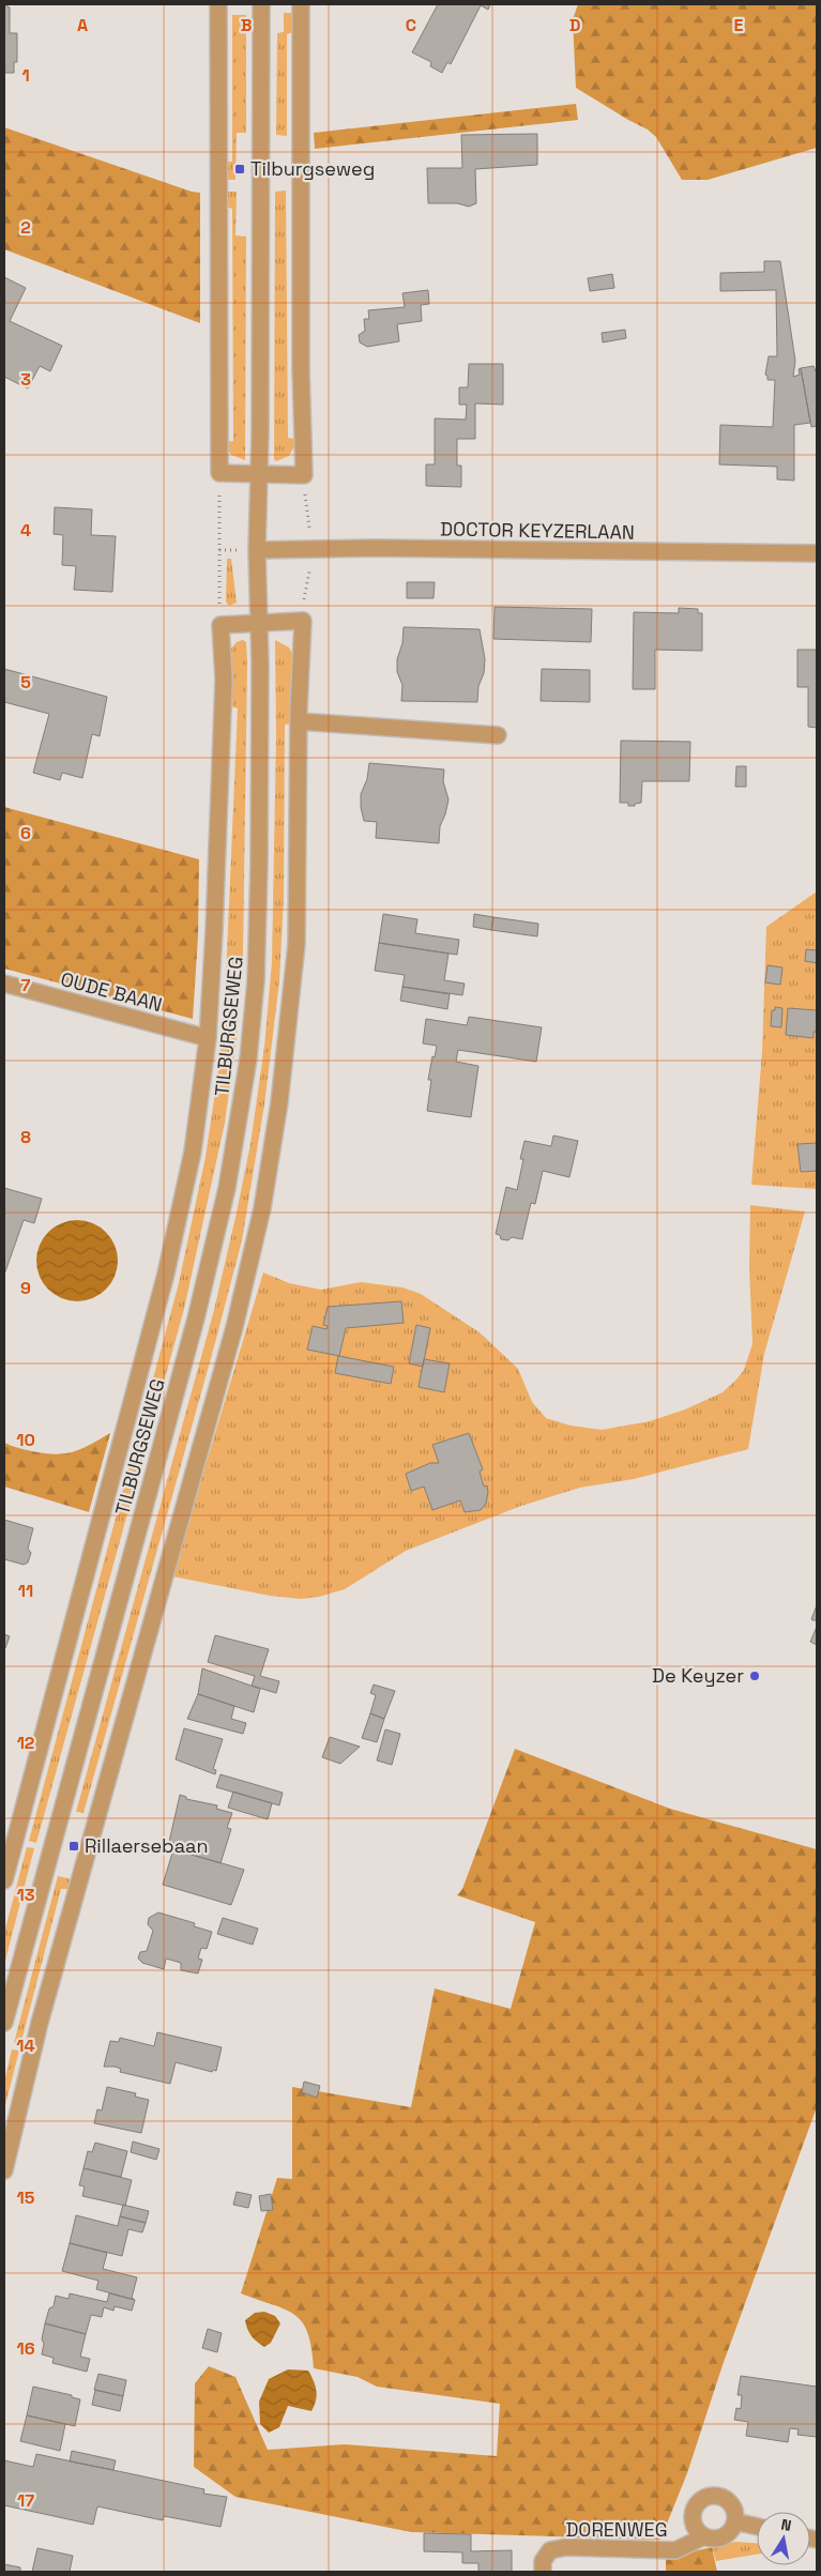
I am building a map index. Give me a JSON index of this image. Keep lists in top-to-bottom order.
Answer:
{
  "streets": {
    "street": [
      "DOCTOR KEYZERLAAN",
      "OUDE BAAN",
      "TILBURGSEWEG",
      "DORENWEG"
    ]
  },
  "crossings": [
    ["DOCTOR KEYZERLAAN", "TILBURGSEWEG"],
    ["OUDE BAAN", "TILBURGSEWEG"]
  ],
  "places": {
    "transit": ["Tilburgseweg", "Rillaersebaan"],
    "other": ["De Keyzer"]
  },
  "north": "top",
  "grid": {
    "columns": [
      "A",
      "B",
      "C",
      "D",
      "E"
    ],
    "rows": [
      "1",
      "2",
      "3",
      "4",
      "5",
      "6",
      "7",
      "8",
      "9",
      "10",
      "11",
      "12",
      "13",
      "14",
      "15",
      "16",
      "17"
    ]
  }
}
